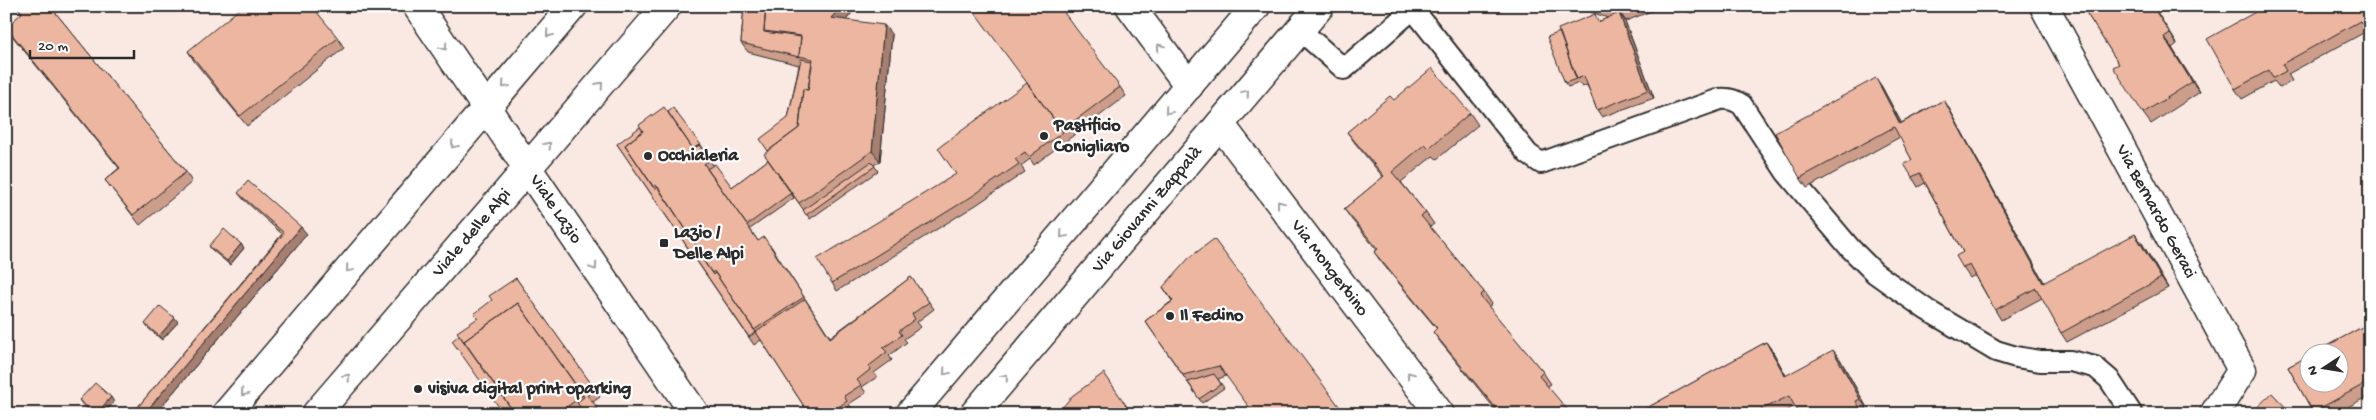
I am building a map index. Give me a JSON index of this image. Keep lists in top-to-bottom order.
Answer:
{
  "streets": {
    "street": [
      "Viale Lazio",
      "Via Giovanni Zappalà",
      "Via Bernardo Geraci",
      "Viale delle Alpi",
      "Via Mongerbino"
    ]
  },
  "crossings": [
    ["Viale Lazio", "Viale delle Alpi"],
    ["Via Giovanni Zappalà", "Via Mongerbino"]
  ],
  "one_way": ["Viale Lazio", "Via Mongerbino"],
  "places": {
    "other": [
      "Pastificio Conigliaro",
      "Occhialeria",
      "Il Fedino",
      "visiva digital print oparking"
    ],
    "transit": ["Lazio / Delle Alpi"]
  },
  "scale_bar": "20 m",
  "north": "left"
}
